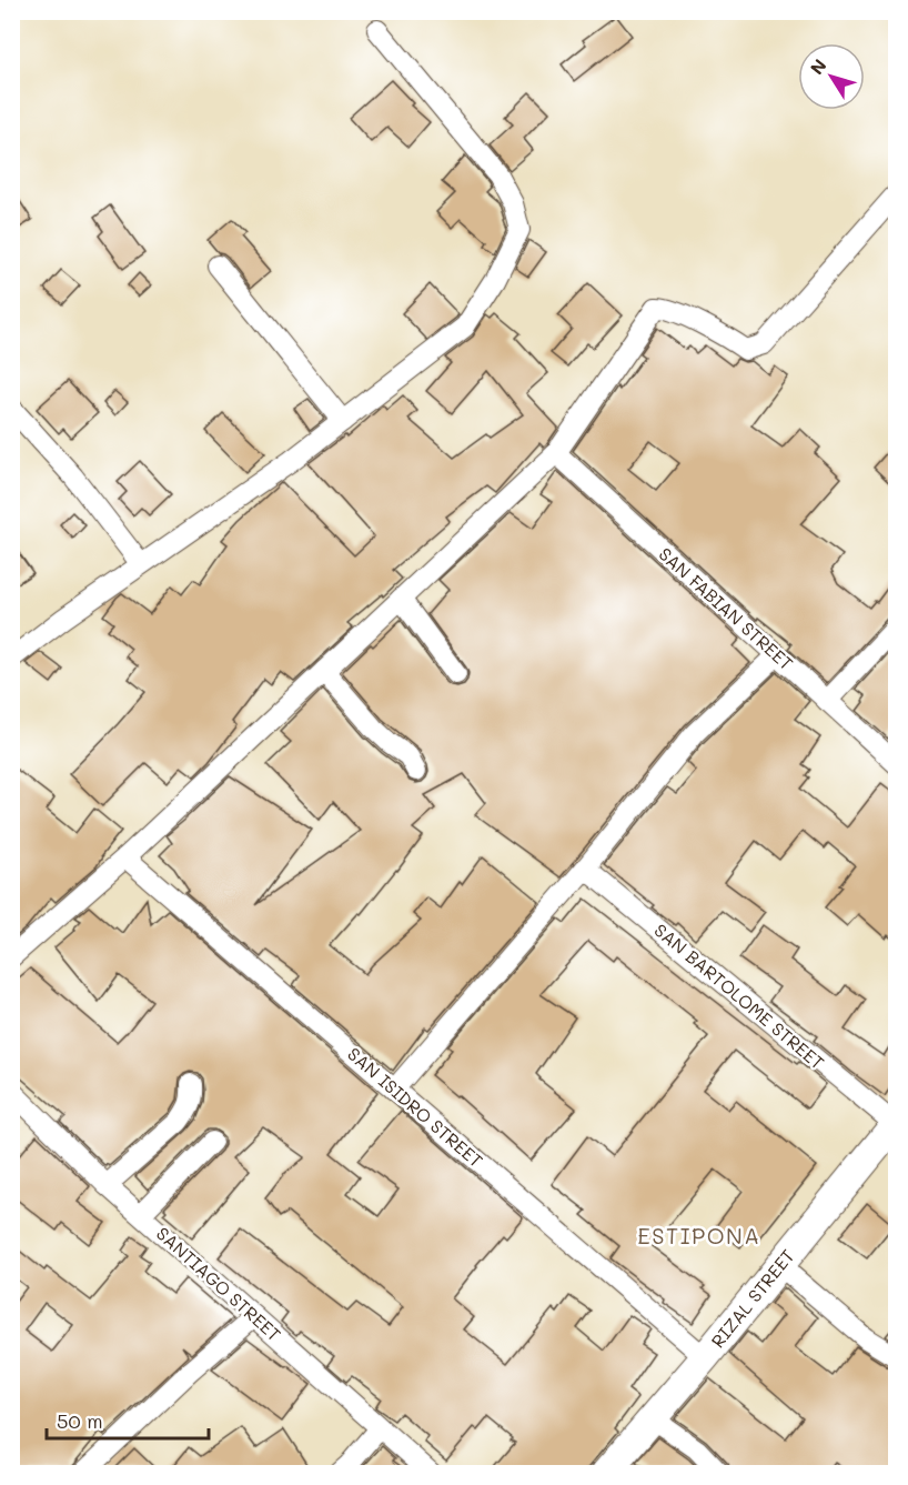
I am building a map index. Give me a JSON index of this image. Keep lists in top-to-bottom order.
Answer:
{
  "streets": {
    "main road": ["RIZAL STREET"],
    "street": [
      "SAN FABIAN STREET",
      "SAN BARTOLOME STREET",
      "SAN ISIDRO STREET",
      "SANTIAGO STREET"
    ]
  },
  "crossings": [
    ["SAN BARTOLOME STREET", "RIZAL STREET"],
    ["SAN ISIDRO STREET", "RIZAL STREET"]
  ],
  "districts": ["ESTIPONA"],
  "scale_bar": "50 m",
  "north": "top left"
}
